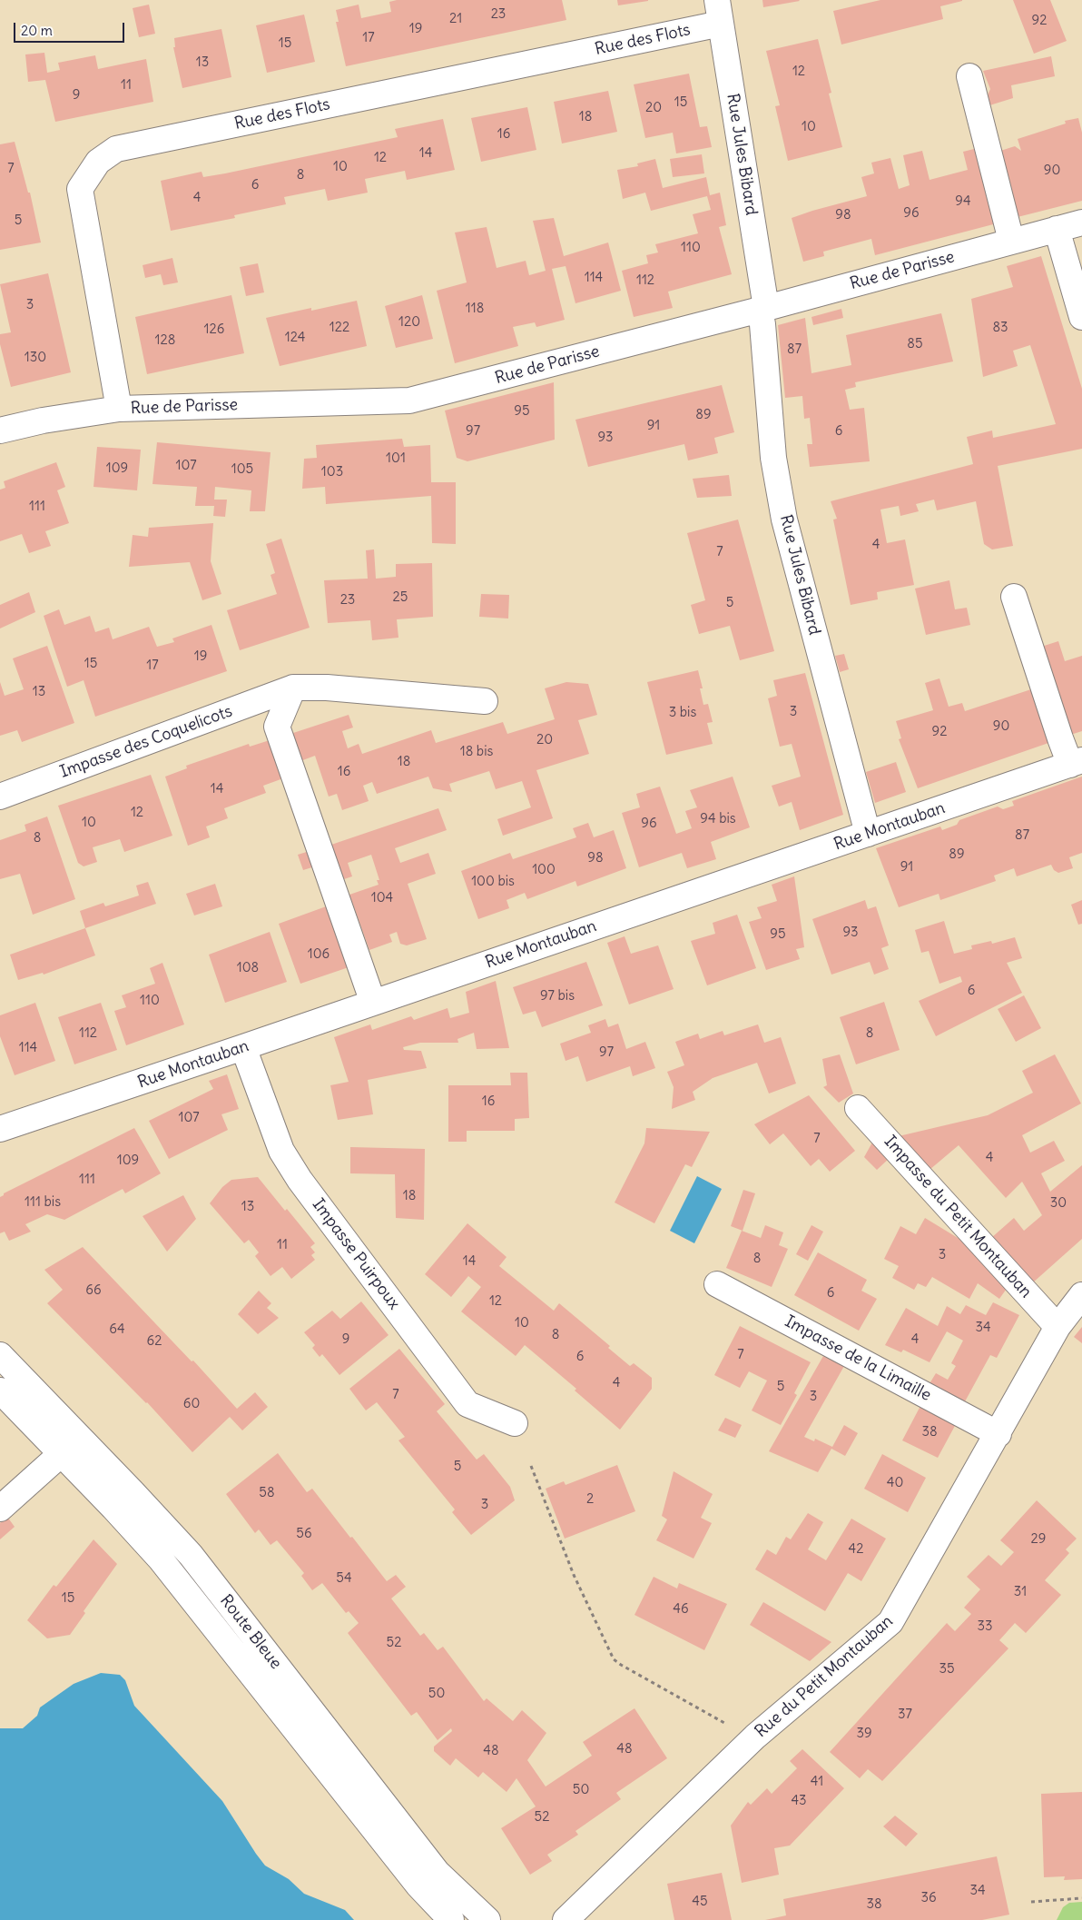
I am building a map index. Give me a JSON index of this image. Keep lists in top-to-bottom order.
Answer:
{
  "streets": {
    "street": [
      "Rue des Flots",
      "Rue Jules Bibard",
      "Rue de Parisse",
      "Impasse des Coquelicots",
      "Rue Montauban",
      "Impasse du Petit Montauban",
      "Impasse Puirpoux",
      "Impasse de la Limaille",
      "Route Bleue",
      "Rue du Petit Montauban"
    ]
  },
  "crossings": [
    ["Rue des Flots", "Rue Jules Bibard"],
    ["Rue des Flots", "Rue de Parisse"],
    ["Rue Jules Bibard", "Rue de Parisse"],
    ["Rue Jules Bibard", "Rue Montauban"],
    ["Rue Montauban", "Impasse Puirpoux"],
    ["Impasse du Petit Montauban", "Rue du Petit Montauban"],
    ["Impasse de la Limaille", "Rue du Petit Montauban"]
  ],
  "house_numbers": [
    "23",
    "21",
    "92",
    "19",
    "17",
    "15",
    "13",
    "12",
    "11",
    "9",
    "15",
    "20",
    "18",
    "10",
    "16",
    "14",
    "12",
    "10",
    "7",
    "90",
    "8",
    "6",
    "4",
    "94",
    "96",
    "98",
    "5",
    "110",
    "114",
    "112",
    "3",
    "118",
    "120",
    "122",
    "83",
    "126",
    "124",
    "128",
    "85",
    "87",
    "130",
    "95",
    "89",
    "91",
    "97",
    "6",
    "93",
    "101",
    "107",
    "109",
    "105",
    "103",
    "111",
    "4",
    "7",
    "25",
    "23",
    "5",
    "19",
    "15",
    "17",
    "13",
    "3",
    "3 bis",
    "90",
    "92",
    "20",
    "18 bis",
    "18",
    "16",
    "14",
    "12",
    "94 bis",
    "10",
    "96",
    "87",
    "8",
    "89",
    "98",
    "91",
    "100",
    "100 bis",
    "104",
    "93",
    "95",
    "106",
    "108",
    "6",
    "97 bis",
    "110",
    "112",
    "8",
    "114",
    "97",
    "16",
    "107",
    "7",
    "4",
    "109",
    "111",
    "18",
    "111 bis",
    "30",
    "13",
    "11",
    "3",
    "8",
    "14",
    "66",
    "6",
    "12",
    "10",
    "34",
    "64",
    "8",
    "9",
    "4",
    "62",
    "7",
    "6",
    "4",
    "5",
    "7",
    "3",
    "60",
    "38",
    "5",
    "40",
    "58",
    "2",
    "3",
    "56",
    "29",
    "42",
    "54",
    "31",
    "15",
    "46",
    "33",
    "52",
    "35",
    "50",
    "37",
    "39",
    "48",
    "48",
    "41",
    "50",
    "43",
    "52",
    "34",
    "36",
    "45",
    "38"
  ],
  "scale_bar": "20 m"
}
